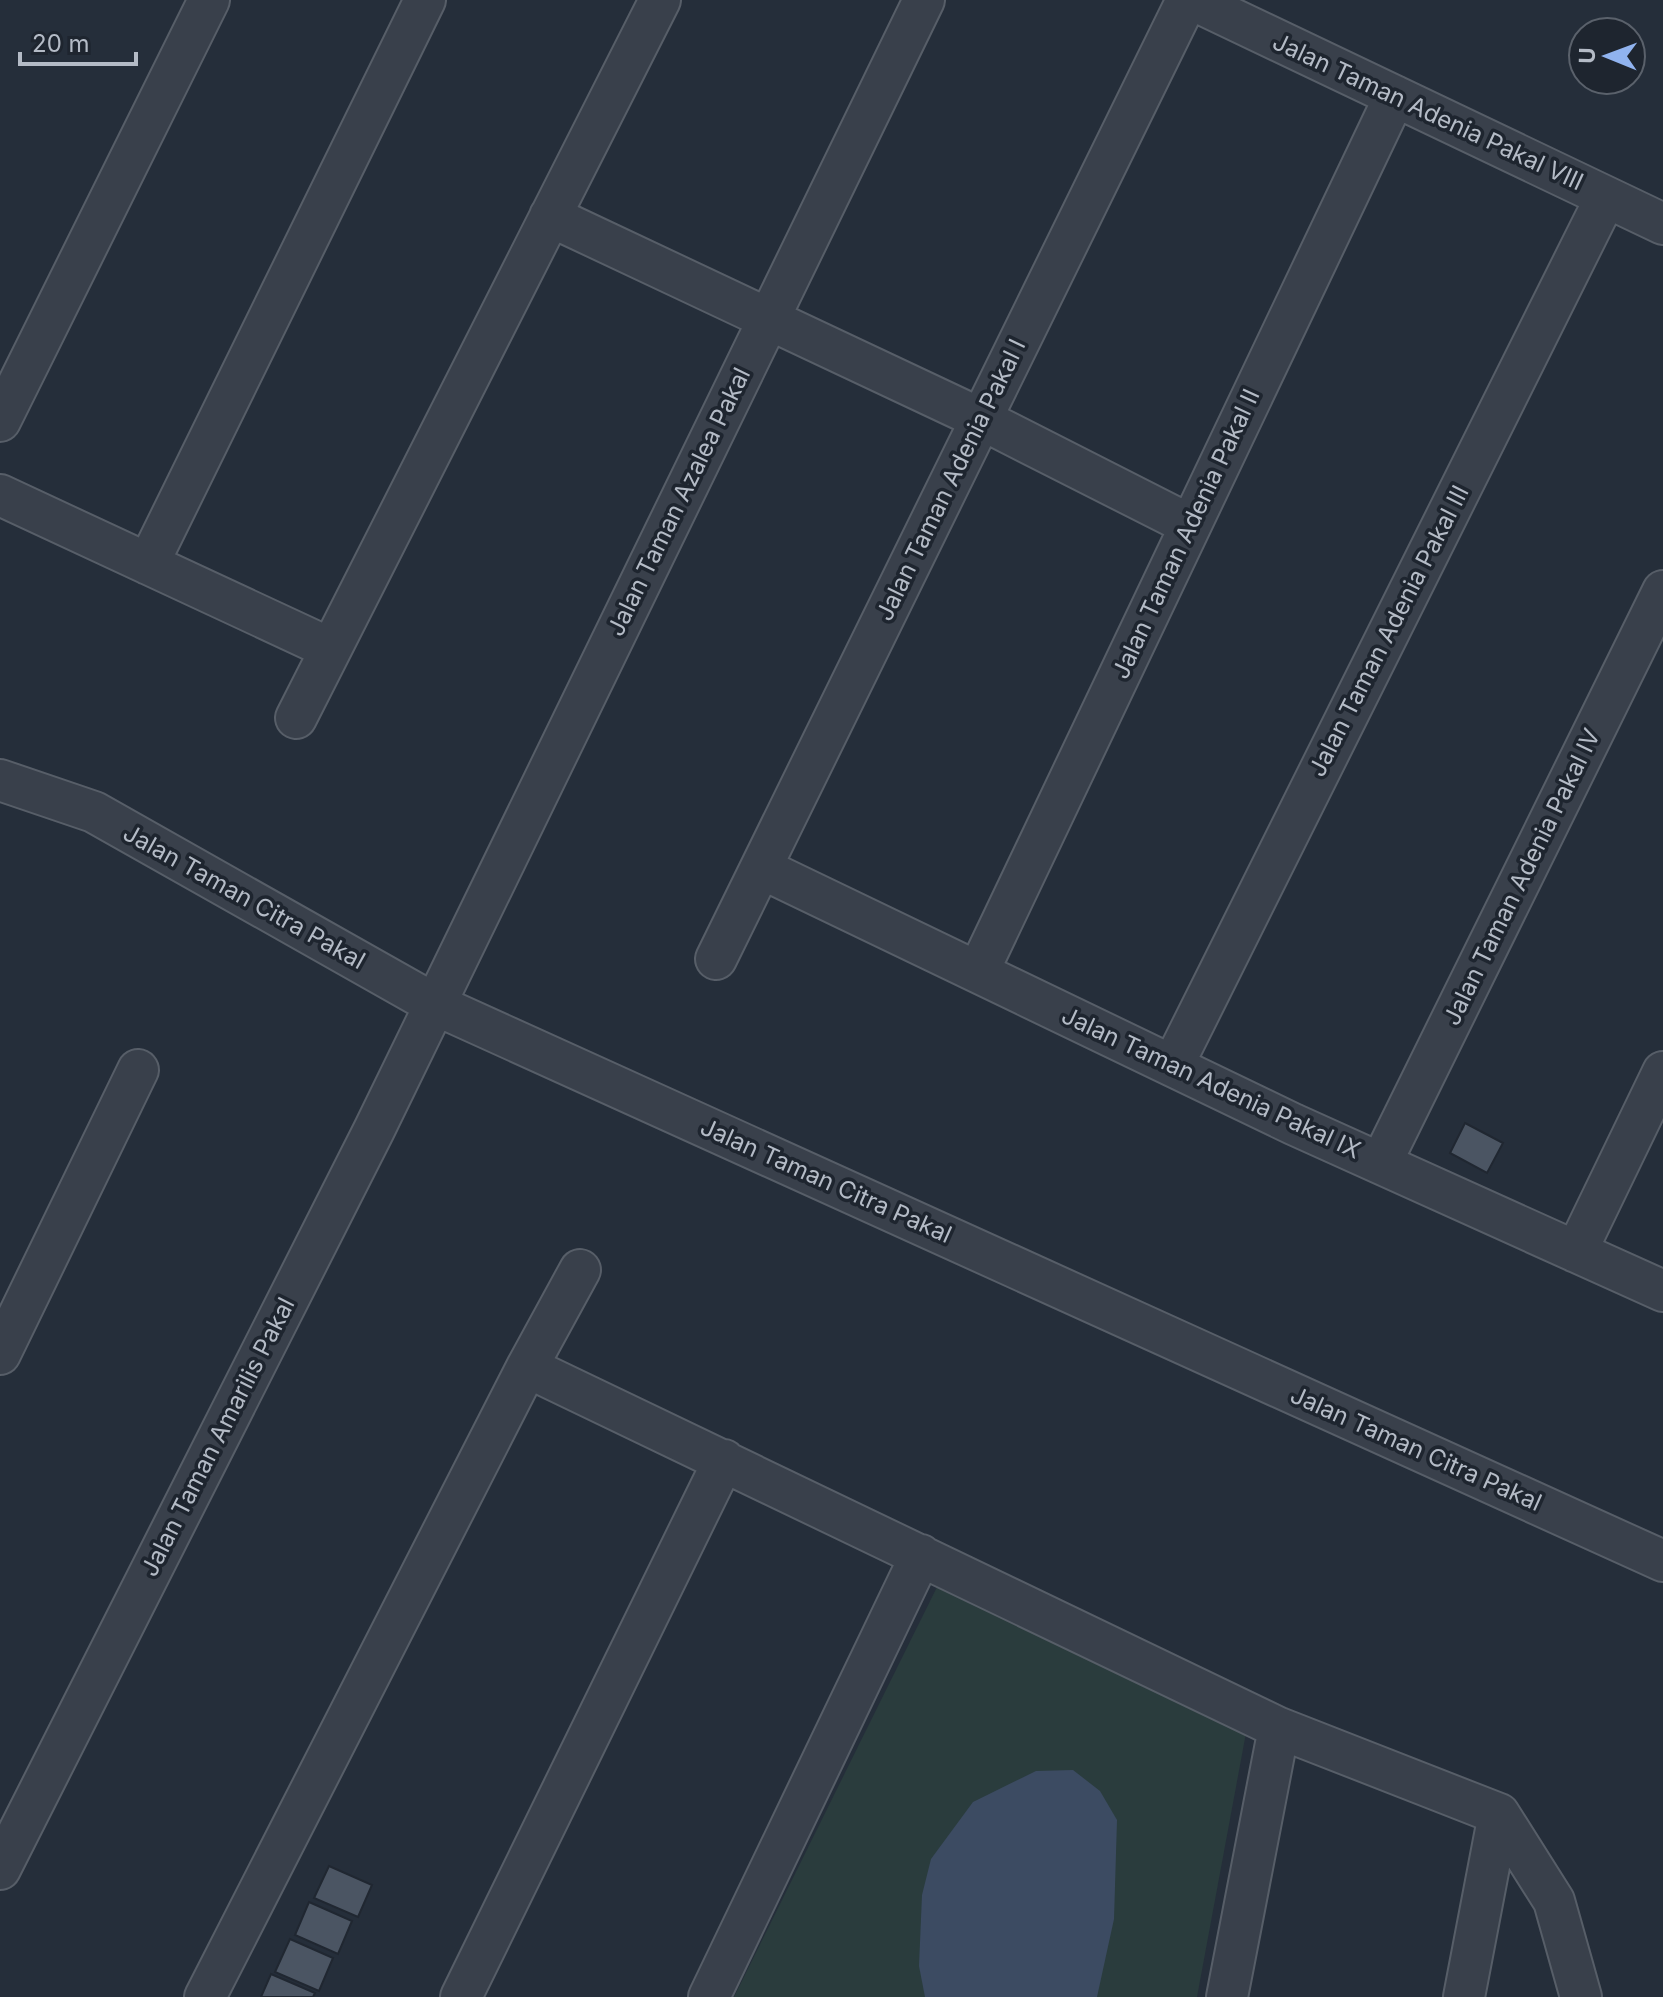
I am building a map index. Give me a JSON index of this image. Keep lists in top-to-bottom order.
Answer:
{
  "streets": {
    "street": [
      "Jalan Taman Adenia Pakal VIII",
      "Jalan Taman Adenia Pakal I",
      "Jalan Taman Azalea Pakal",
      "Jalan Taman Adenia Pakal II",
      "Jalan Taman Adenia Pakal III",
      "Jalan Taman Adenia Pakal IV",
      "Jalan Taman Citra Pakal",
      "Jalan Taman Adenia Pakal IX",
      "Jalan Taman Amarilis Pakal"
    ]
  },
  "crossings": [
    ["Jalan Taman Adenia Pakal VIII", "Jalan Taman Adenia Pakal II"],
    ["Jalan Taman Adenia Pakal VIII", "Jalan Taman Adenia Pakal III"],
    ["Jalan Taman Adenia Pakal I", "Jalan Taman Adenia Pakal IX"],
    ["Jalan Taman Azalea Pakal", "Jalan Taman Citra Pakal"],
    ["Jalan Taman Azalea Pakal", "Jalan Taman Amarilis Pakal"],
    ["Jalan Taman Adenia Pakal II", "Jalan Taman Adenia Pakal IX"],
    ["Jalan Taman Adenia Pakal III", "Jalan Taman Adenia Pakal IX"],
    ["Jalan Taman Adenia Pakal IV", "Jalan Taman Adenia Pakal IX"],
    ["Jalan Taman Citra Pakal", "Jalan Taman Amarilis Pakal"]
  ],
  "scale_bar": "20 m",
  "north": "left"
}
